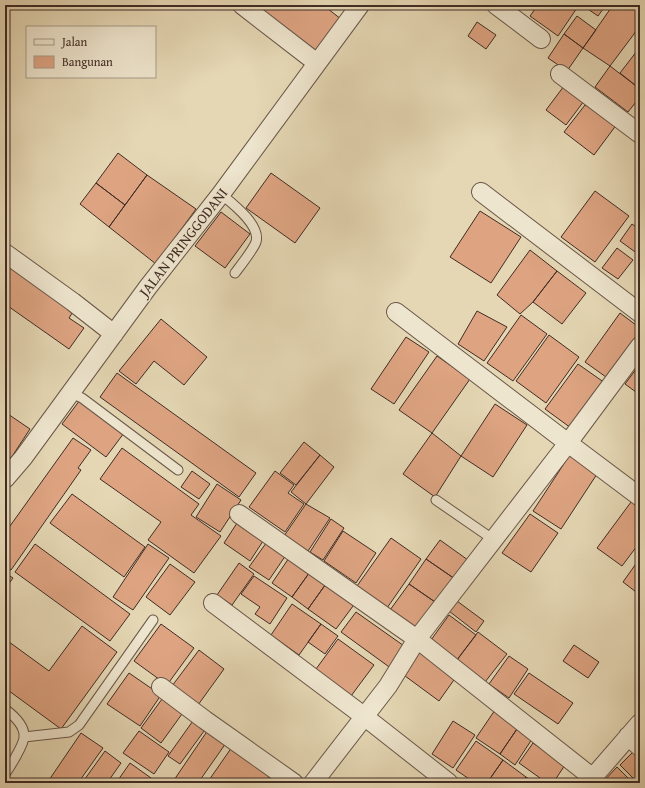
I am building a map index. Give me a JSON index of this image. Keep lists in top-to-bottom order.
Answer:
{
  "streets": {
    "street": ["JALAN PRINGGODANI"]
  },
  "legend": ["Jalan", "Bangunan"]
}
